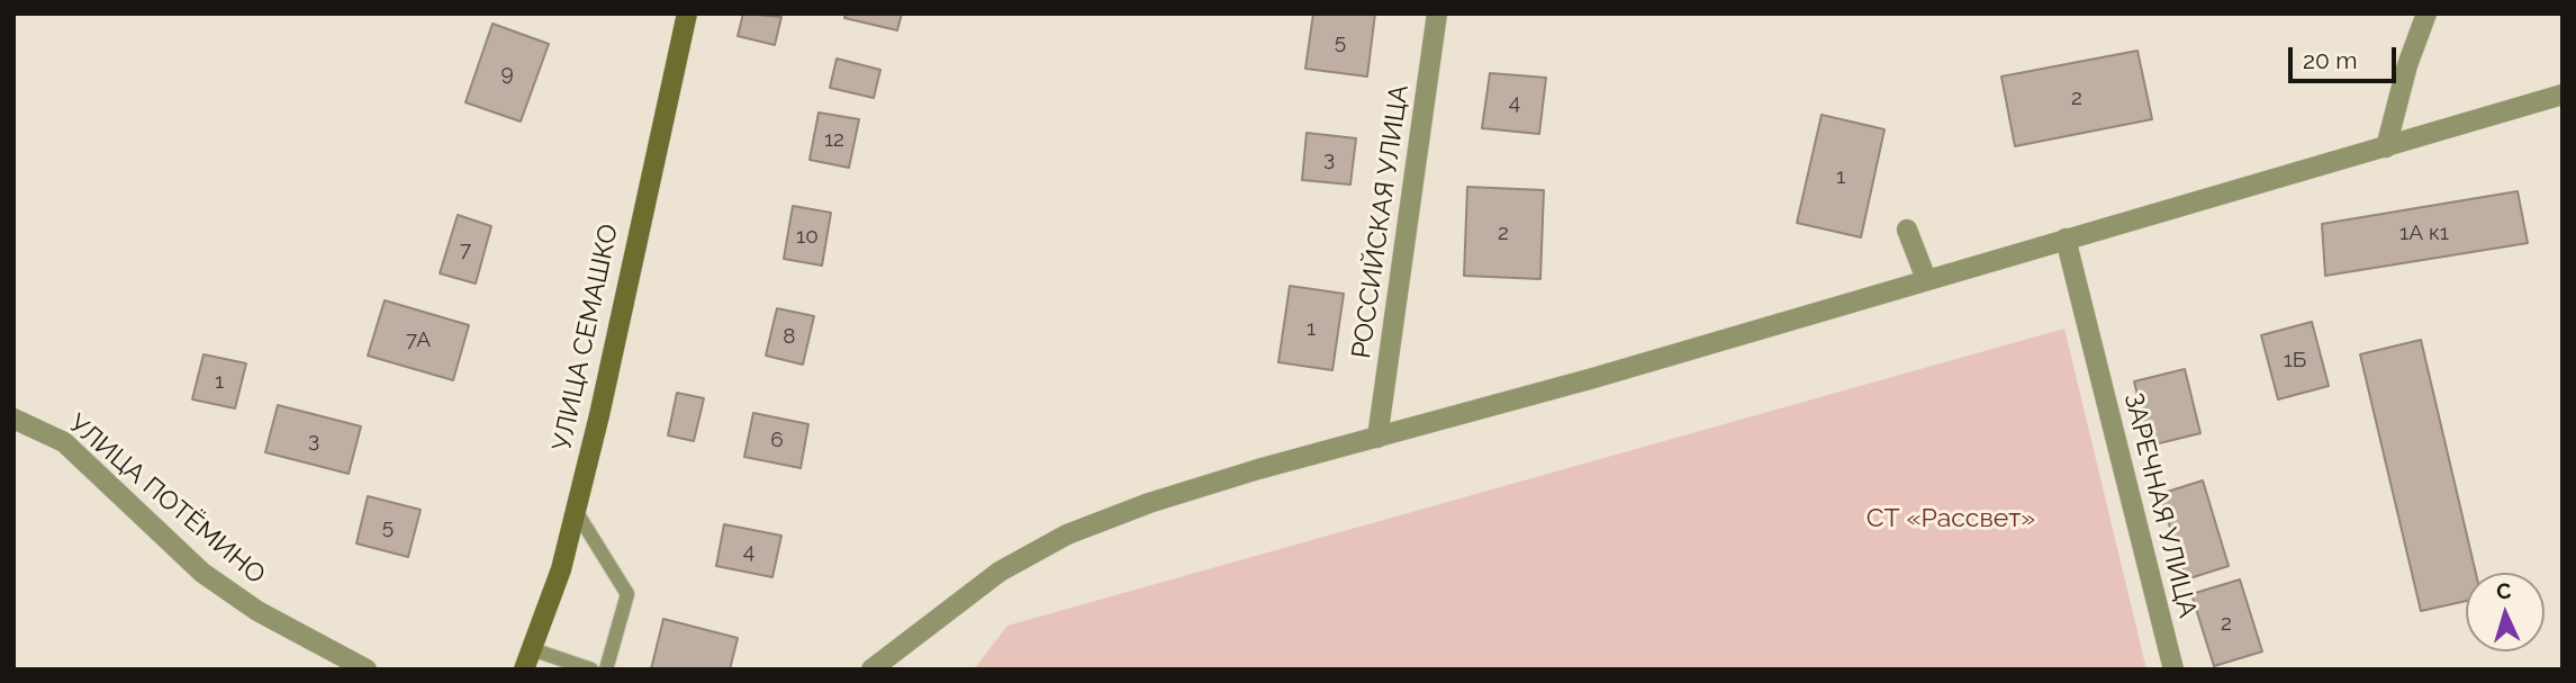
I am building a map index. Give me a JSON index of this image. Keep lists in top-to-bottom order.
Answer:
{
  "streets": {
    "main road": ["УЛИЦА СЕМАШКО"],
    "street": ["РОССИЙСКАЯ УЛИЦА", "УЛИЦА ПОТЁМИНО", "ЗАРЕЧНАЯ УЛИЦА"]
  },
  "parks": ["СТ «Рассвет»"],
  "house_numbers": [
    "5",
    "9",
    "2",
    "4",
    "12",
    "3",
    "1",
    "2",
    "1А к1",
    "10",
    "7",
    "1",
    "8",
    "7А",
    "1Б",
    "1",
    "3",
    "6",
    "5",
    "4",
    "2"
  ],
  "scale_bar": "20 m",
  "north": "top"
}
